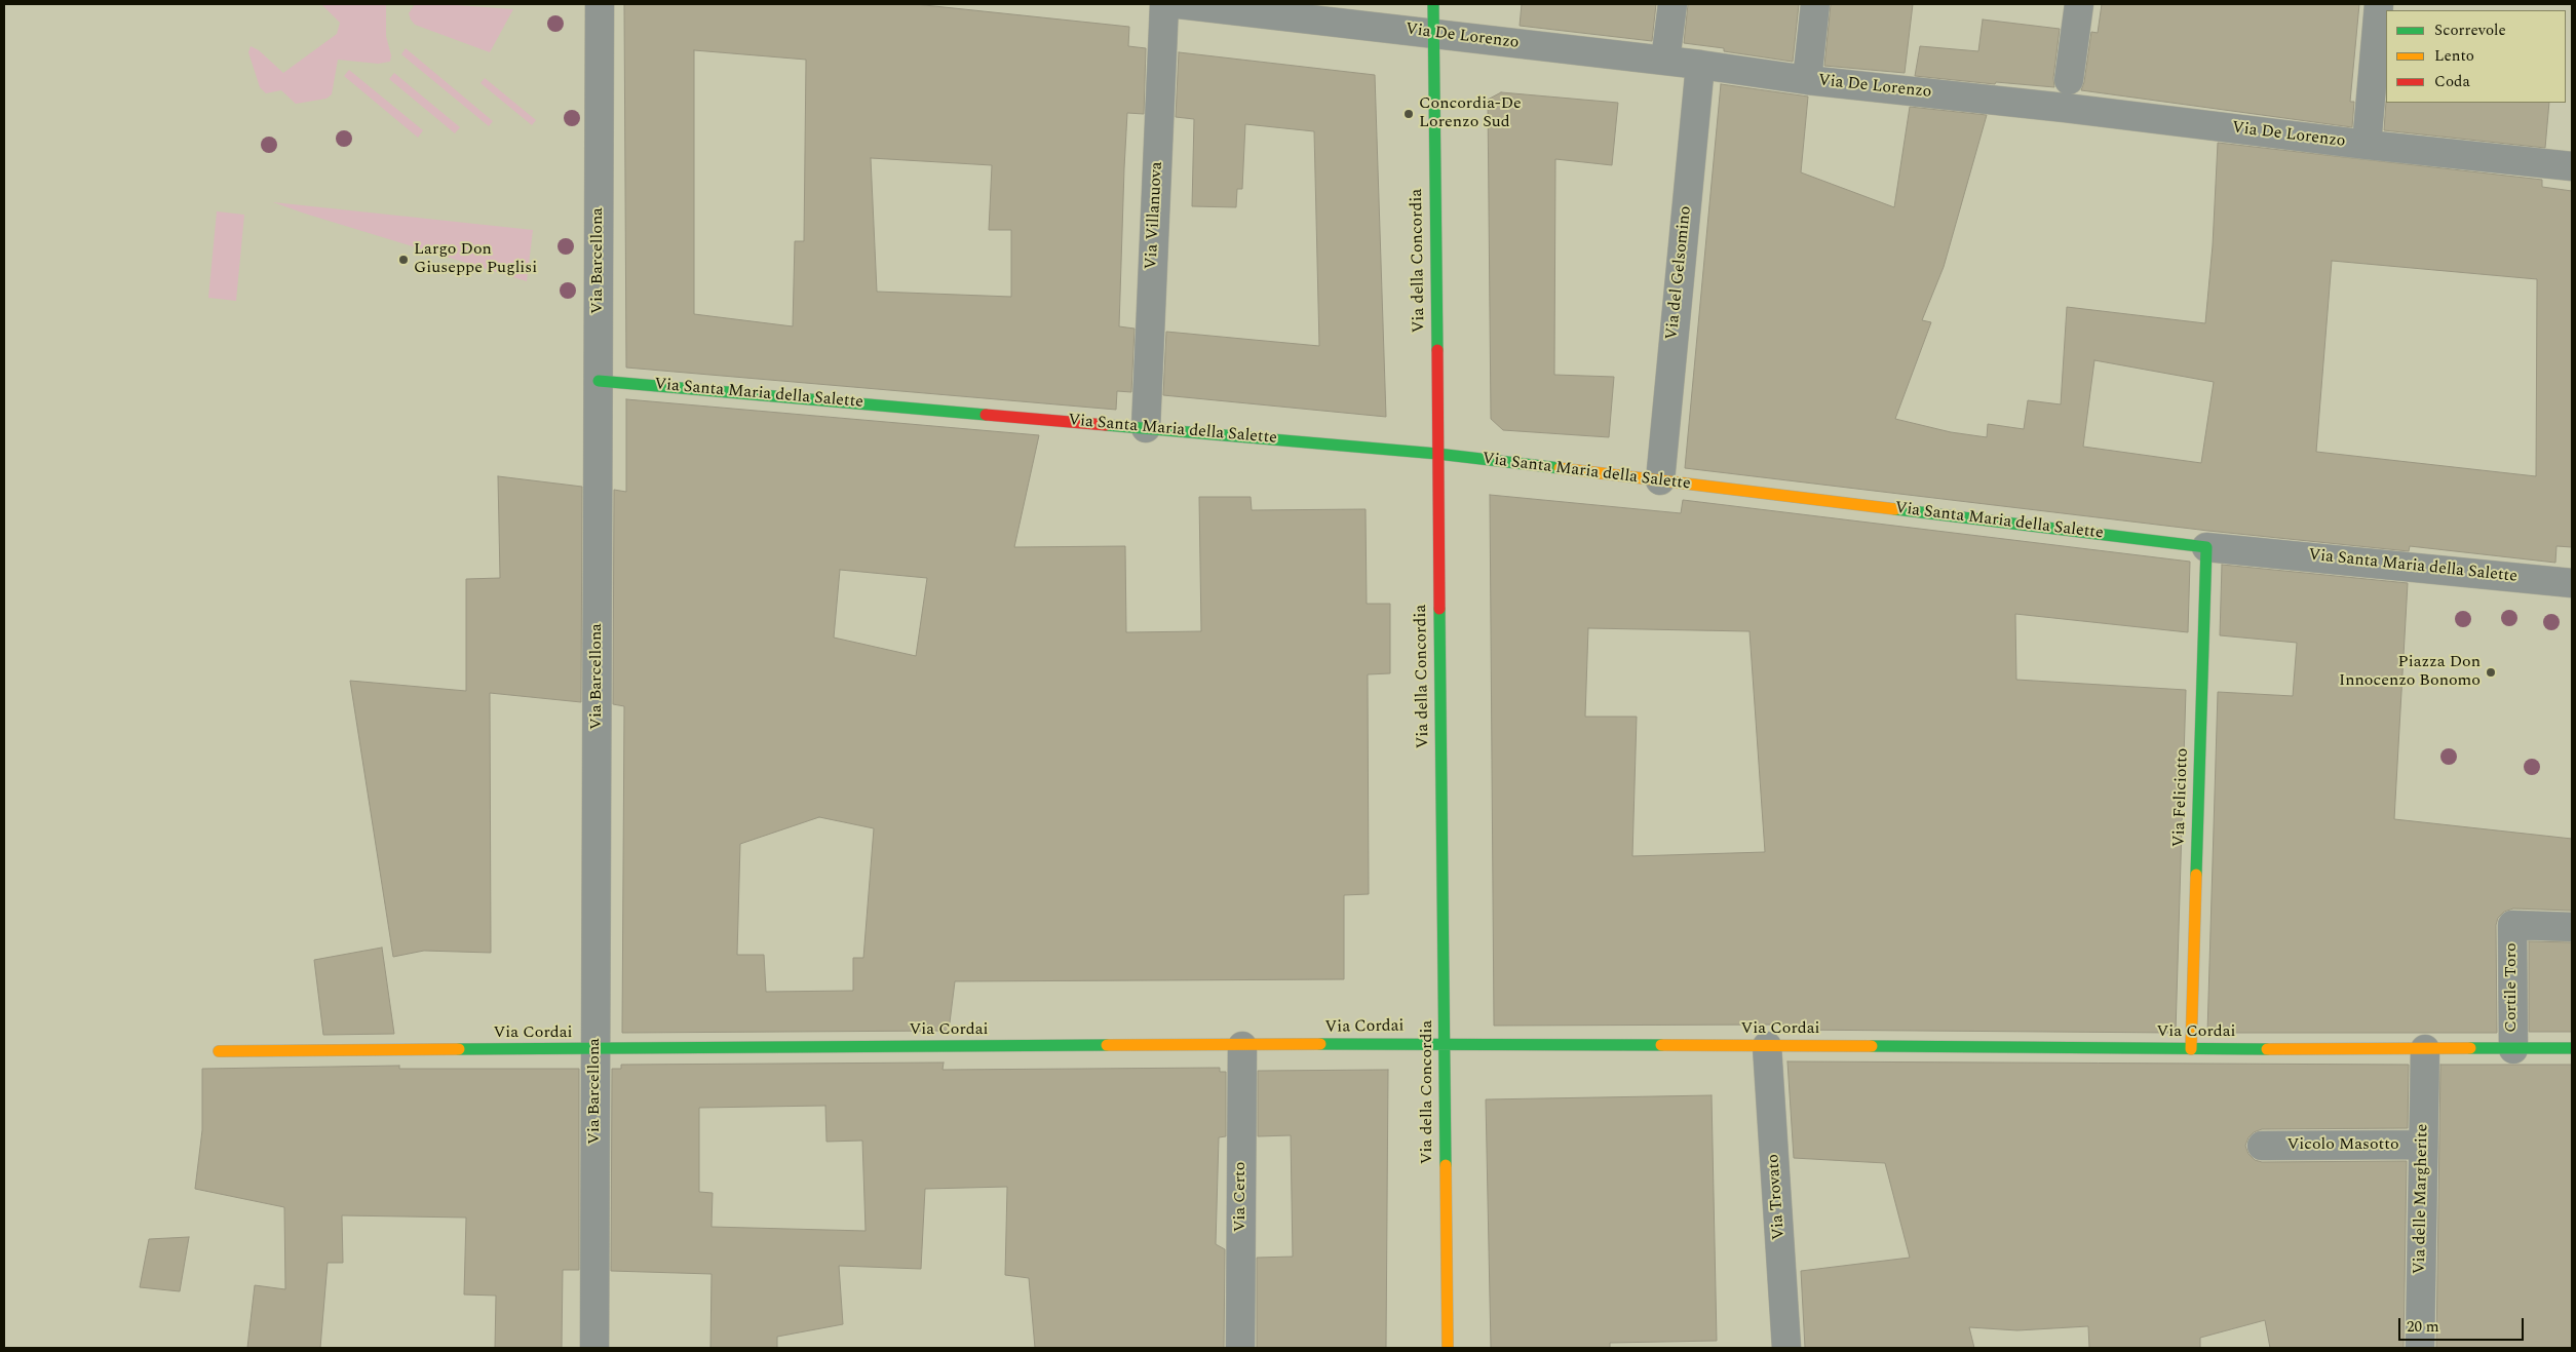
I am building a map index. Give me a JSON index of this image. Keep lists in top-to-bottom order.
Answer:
{
  "streets": {
    "street": [
      "Via De Lorenzo",
      "Via Villanuova",
      "Via Barcellona",
      "Via della Concordia",
      "Via del Gelsomino",
      "Via Santa Maria della Salette",
      "Via Feliciotto",
      "Cortile Toro",
      "Via Cordai",
      "Vicolo Masotto",
      "Via Certo",
      "Via Trovato",
      "Via delle Margherite"
    ]
  },
  "crossings": [
    ["Via De Lorenzo", "Via della Concordia"],
    ["Via De Lorenzo", "Via del Gelsomino"],
    ["Via Villanuova", "Via Santa Maria della Salette"],
    ["Via Barcellona", "Via Santa Maria della Salette"],
    ["Via Barcellona", "Via Cordai"],
    ["Via della Concordia", "Via Santa Maria della Salette"],
    ["Via della Concordia", "Via Cordai"],
    ["Via del Gelsomino", "Via Santa Maria della Salette"],
    ["Via Santa Maria della Salette", "Via Feliciotto"],
    ["Via Feliciotto", "Via Cordai"],
    ["Cortile Toro", "Via Cordai"],
    ["Via Cordai", "Via Certo"],
    ["Via Cordai", "Via Trovato"],
    ["Via Cordai", "Via delle Margherite"],
    ["Vicolo Masotto", "Via delle Margherite"]
  ],
  "places": ["Concordia-De Lorenzo Sud", "Largo Don Giuseppe Puglisi", "Piazza Don Innocenzo Bonomo"],
  "legend": ["Scorrevole", "Lento", "Coda"],
  "scale_bar": "20 m"
}
